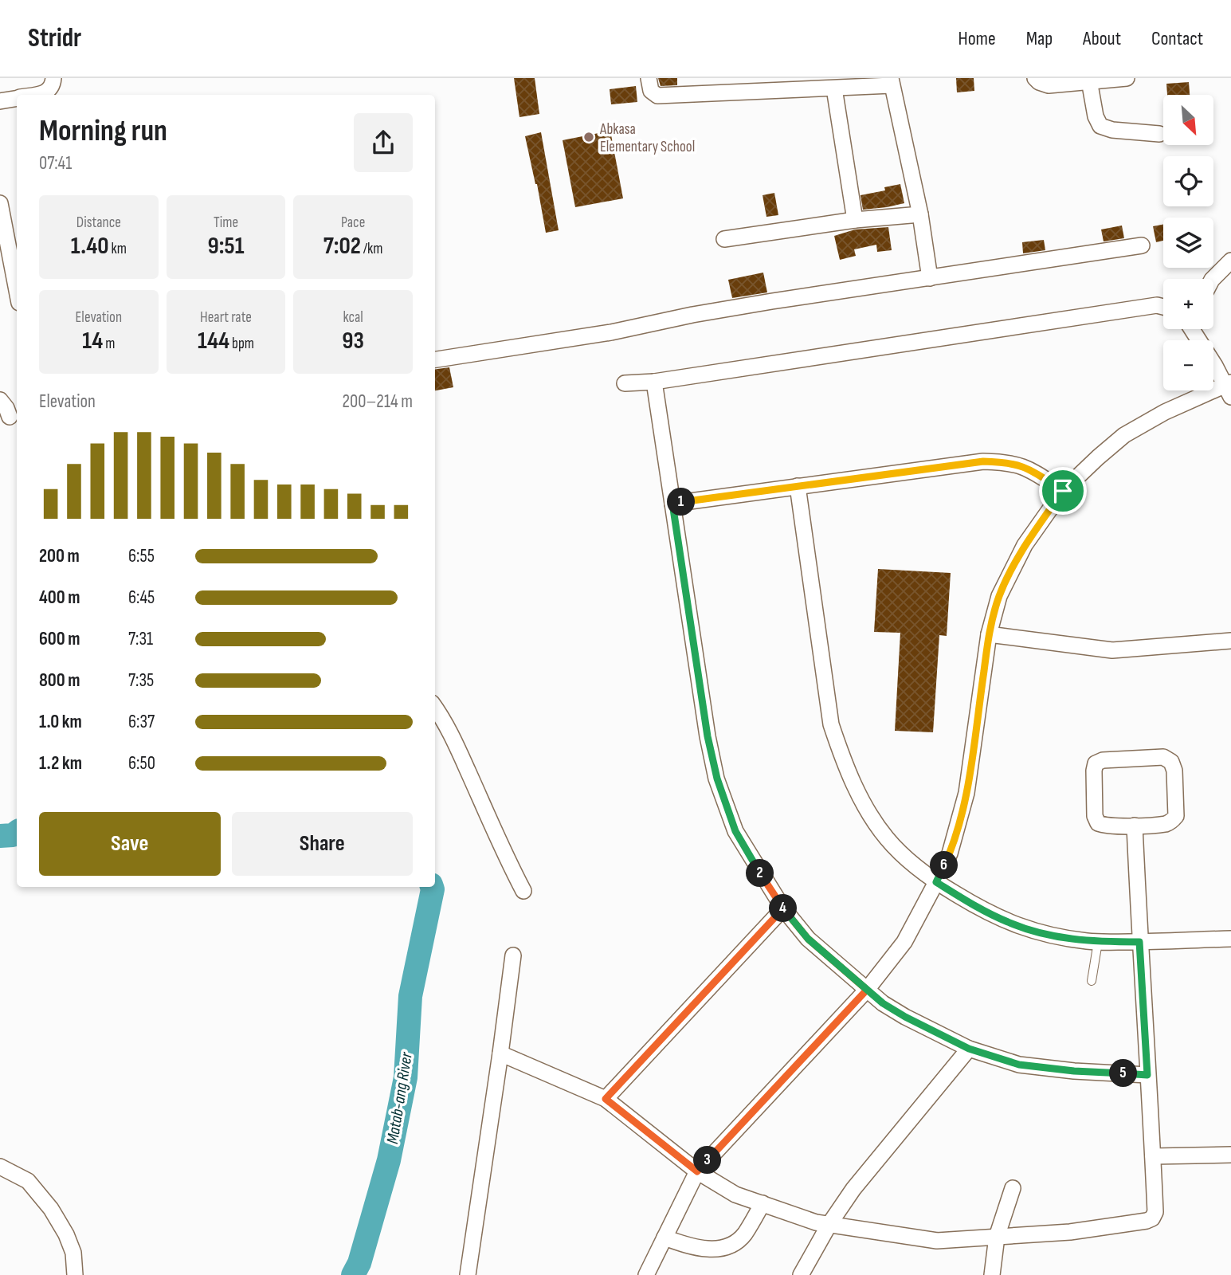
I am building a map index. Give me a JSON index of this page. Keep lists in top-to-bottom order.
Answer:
{
  "water": ["Matab-ang River"],
  "places": ["Abkasa Elementary School"],
  "north": "bottom right",
  "page": {
    "header": "Stridr",
    "nav": [
      "Home",
      "Map",
      "About",
      "Contact"
    ],
    "map_buttons": ["+", "−"],
    "heading": ["Morning run", "07:41"],
    "stats": [
      ["Distance", "1.40 km"],
      ["Time", "9:51"],
      ["Pace", "7:02 /km"],
      ["Elevation", "14 m"],
      ["Heart rate", "144 bpm"],
      ["kcal", "93"]
    ],
    "chart": ["Elevation", "200–214 m"],
    "pins": [
      "1",
      "6",
      "2",
      "4",
      "5",
      "3"
    ],
    "list": [
      {
        "name": "200 m",
        "note": "6:55"
      },
      {
        "name": "400 m",
        "note": "6:45"
      },
      {
        "name": "600 m",
        "note": "7:31"
      },
      {
        "name": "800 m",
        "note": "7:35"
      },
      {
        "name": "1.0 km",
        "note": "6:37"
      },
      {
        "name": "1.2 km",
        "note": "6:50"
      }
    ],
    "buttons": ["Save", "Share"]
  }
}
